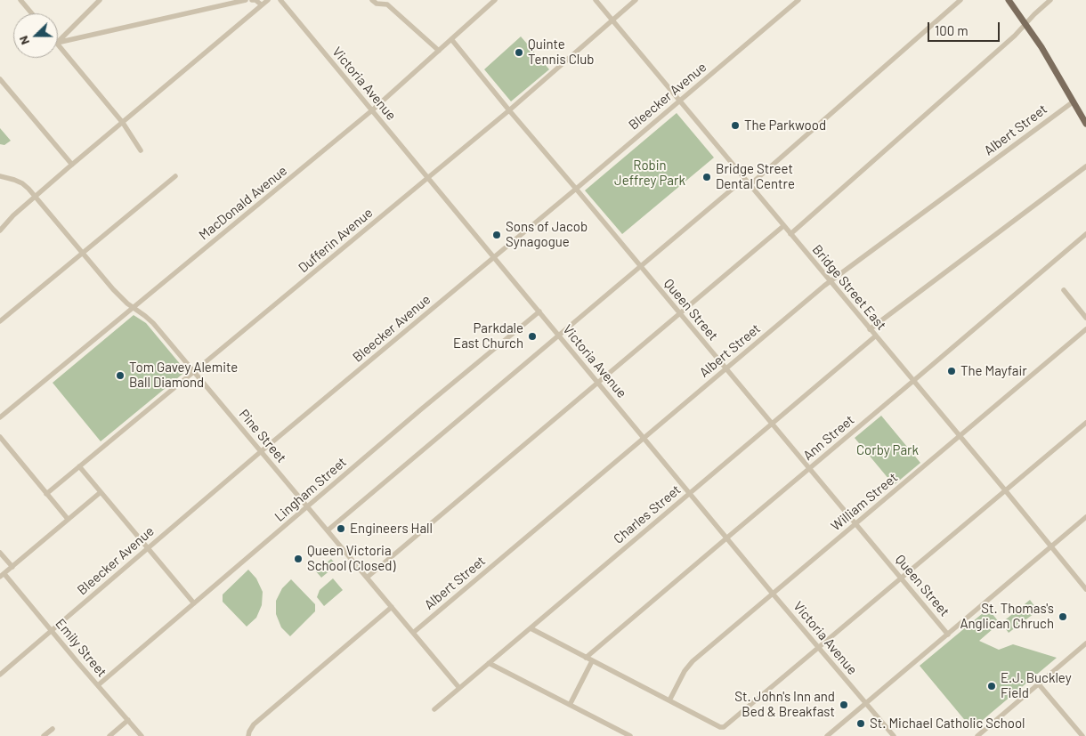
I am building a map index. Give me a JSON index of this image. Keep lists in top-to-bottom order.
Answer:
{
  "streets": {
    "street": [
      "Victoria Avenue",
      "Bleecker Avenue",
      "Albert Street",
      "MacDonald Avenue",
      "Dufferin Avenue",
      "Bridge Street East",
      "Queen Street",
      "Pine Street",
      "Ann Street",
      "Lingham Street",
      "William Street",
      "Charles Street",
      "Emily Street"
    ]
  },
  "crossings": [
    ["Victoria Avenue", "Bleecker Avenue"],
    ["Victoria Avenue", "Albert Street"],
    ["Victoria Avenue", "MacDonald Avenue"],
    ["Victoria Avenue", "Dufferin Avenue"],
    ["Victoria Avenue", "Ann Street"],
    ["Victoria Avenue", "Lingham Street"],
    ["Victoria Avenue", "William Street"],
    ["Victoria Avenue", "Charles Street"],
    ["Bleecker Avenue", "Bridge Street East"],
    ["Bleecker Avenue", "Queen Street"],
    ["Bleecker Avenue", "Pine Street"],
    ["Bleecker Avenue", "Emily Street"],
    ["Albert Street", "Bridge Street East"],
    ["Albert Street", "Queen Street"],
    ["Albert Street", "Pine Street"],
    ["MacDonald Avenue", "Queen Street"],
    ["MacDonald Avenue", "Pine Street"],
    ["Dufferin Avenue", "Bridge Street East"],
    ["Dufferin Avenue", "Queen Street"],
    ["Dufferin Avenue", "Pine Street"],
    ["Bridge Street East", "Ann Street"],
    ["Bridge Street East", "William Street"],
    ["Bridge Street East", "Charles Street"],
    ["Queen Street", "Ann Street"],
    ["Queen Street", "William Street"],
    ["Queen Street", "Charles Street"],
    ["Pine Street", "Lingham Street"],
    ["Pine Street", "Charles Street"],
    ["Lingham Street", "Emily Street"]
  ],
  "parks": ["Robin Jeffrey Park", "Corby Park"],
  "places": [
    "Quinte Tennis Club",
    "The Parkwood",
    "Bridge Street Dental Centre",
    "Sons of Jacob Synagogue",
    "Parkdale East Church",
    "The Mayfair",
    "Tom Gavey Alemite Ball Diamond",
    "Engineers Hall",
    "Queen Victoria School (Closed)",
    "St. Thomas's Anglican Chruch",
    "E.J. Buckley Field",
    "St. John's Inn and Bed & Breakfast",
    "St. Michael Catholic School"
  ],
  "scale_bar": "100 m",
  "north": "left"
}
